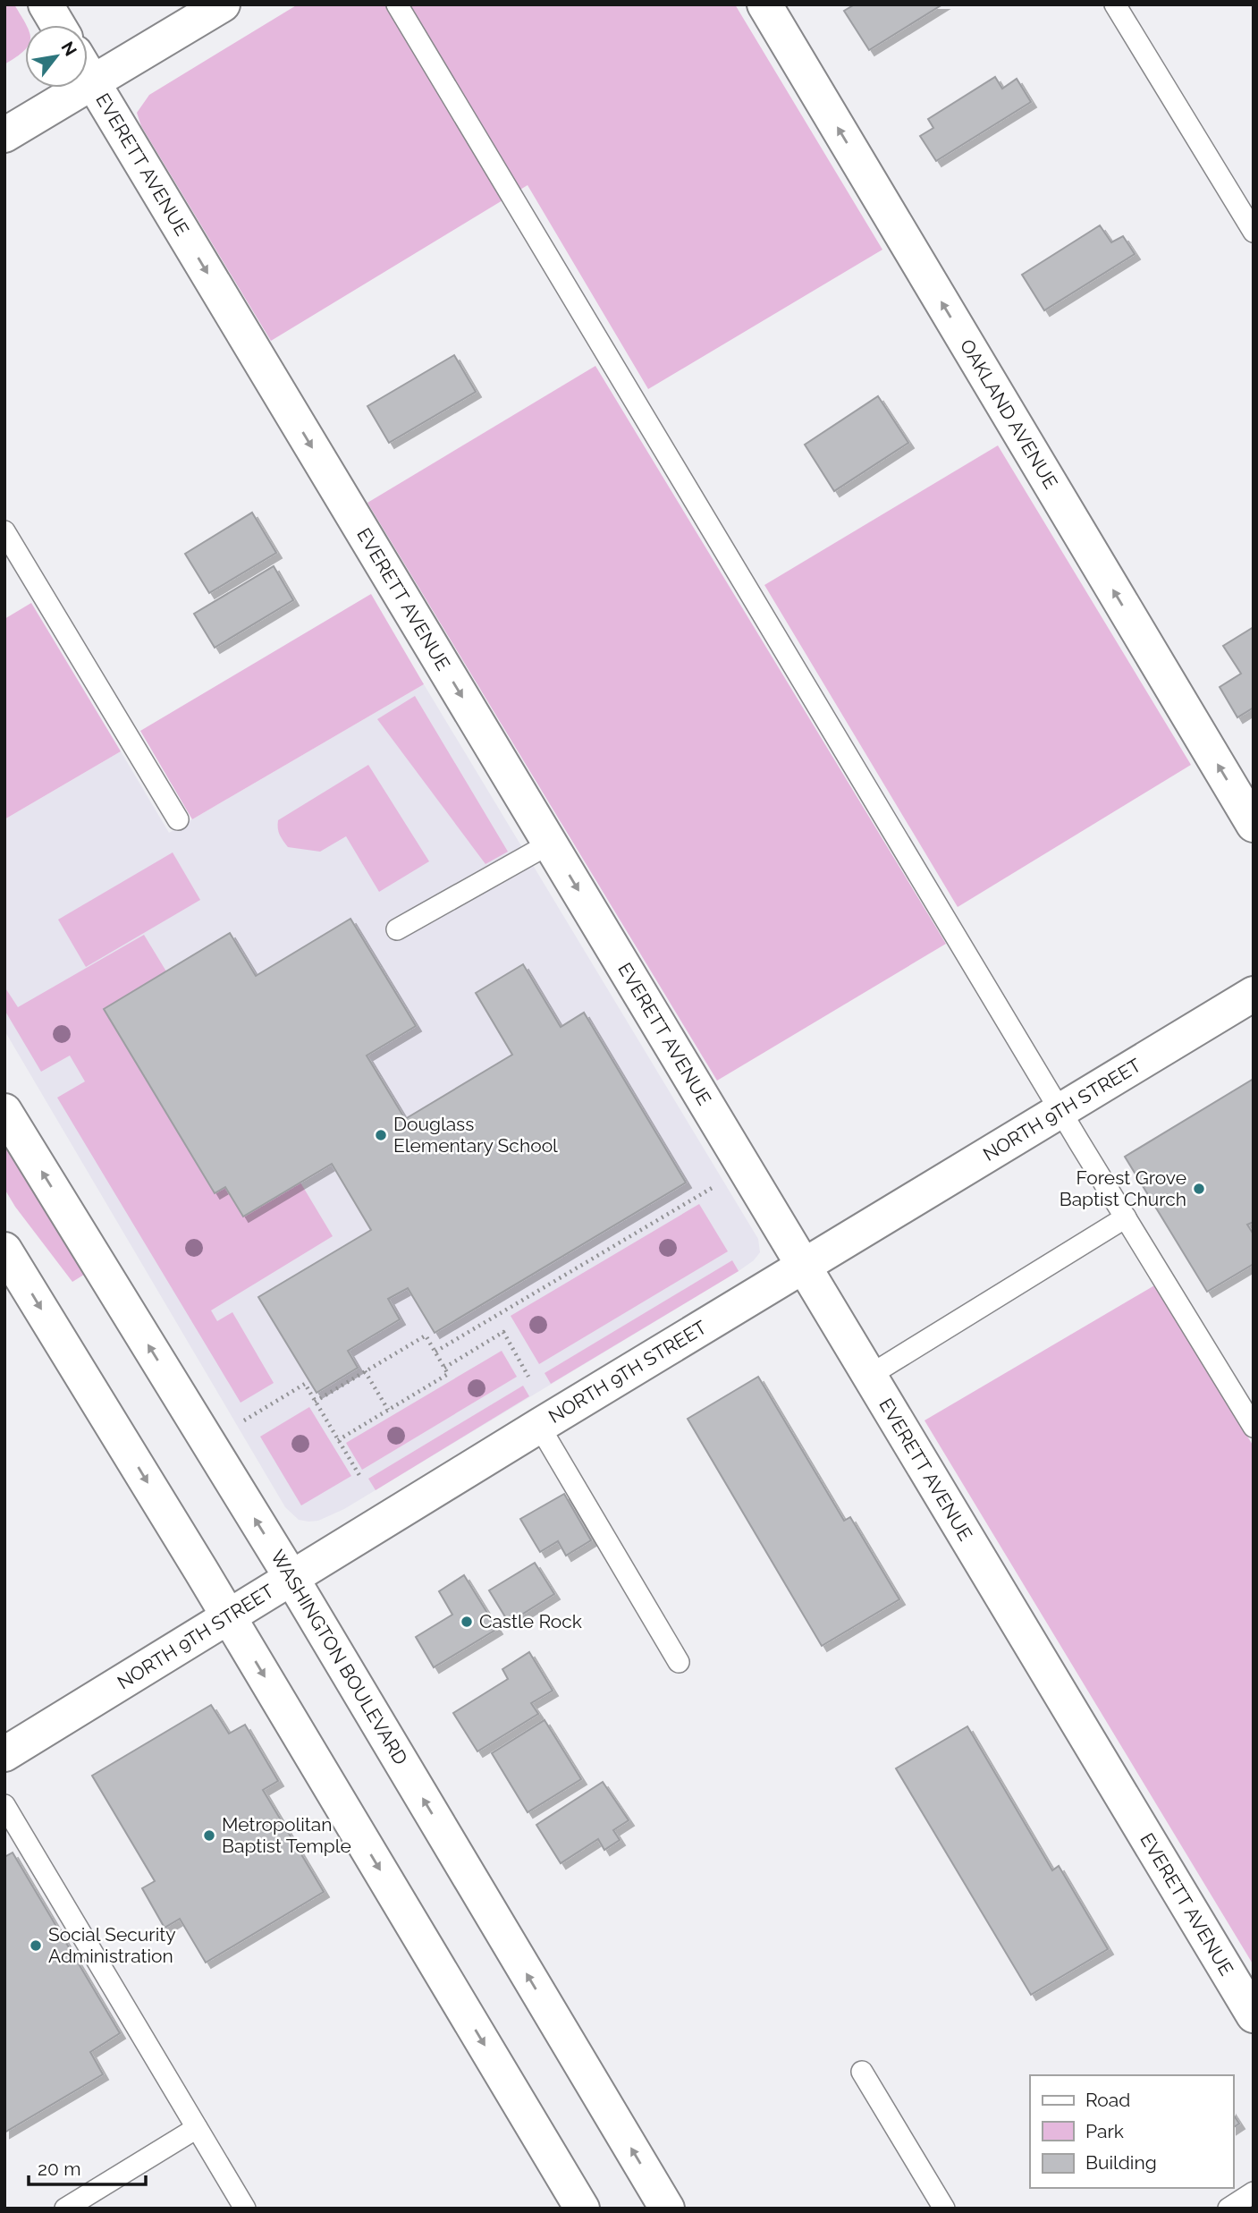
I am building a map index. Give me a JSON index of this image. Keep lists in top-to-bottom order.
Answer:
{
  "streets": {
    "street": [
      "EVERETT AVENUE",
      "OAKLAND AVENUE",
      "NORTH 9TH STREET",
      "WASHINGTON BOULEVARD"
    ]
  },
  "crossings": [
    ["EVERETT AVENUE", "NORTH 9TH STREET"],
    ["NORTH 9TH STREET", "WASHINGTON BOULEVARD"]
  ],
  "one_way": ["EVERETT AVENUE", "OAKLAND AVENUE"],
  "places": [
    "Douglass Elementary School",
    "Forest Grove Baptist Church",
    "Castle Rock",
    "Metropolitan Baptist Temple",
    "Social Security Administration"
  ],
  "legend": ["Road", "Park", "Building"],
  "scale_bar": "20 m",
  "north": "top right"
}
